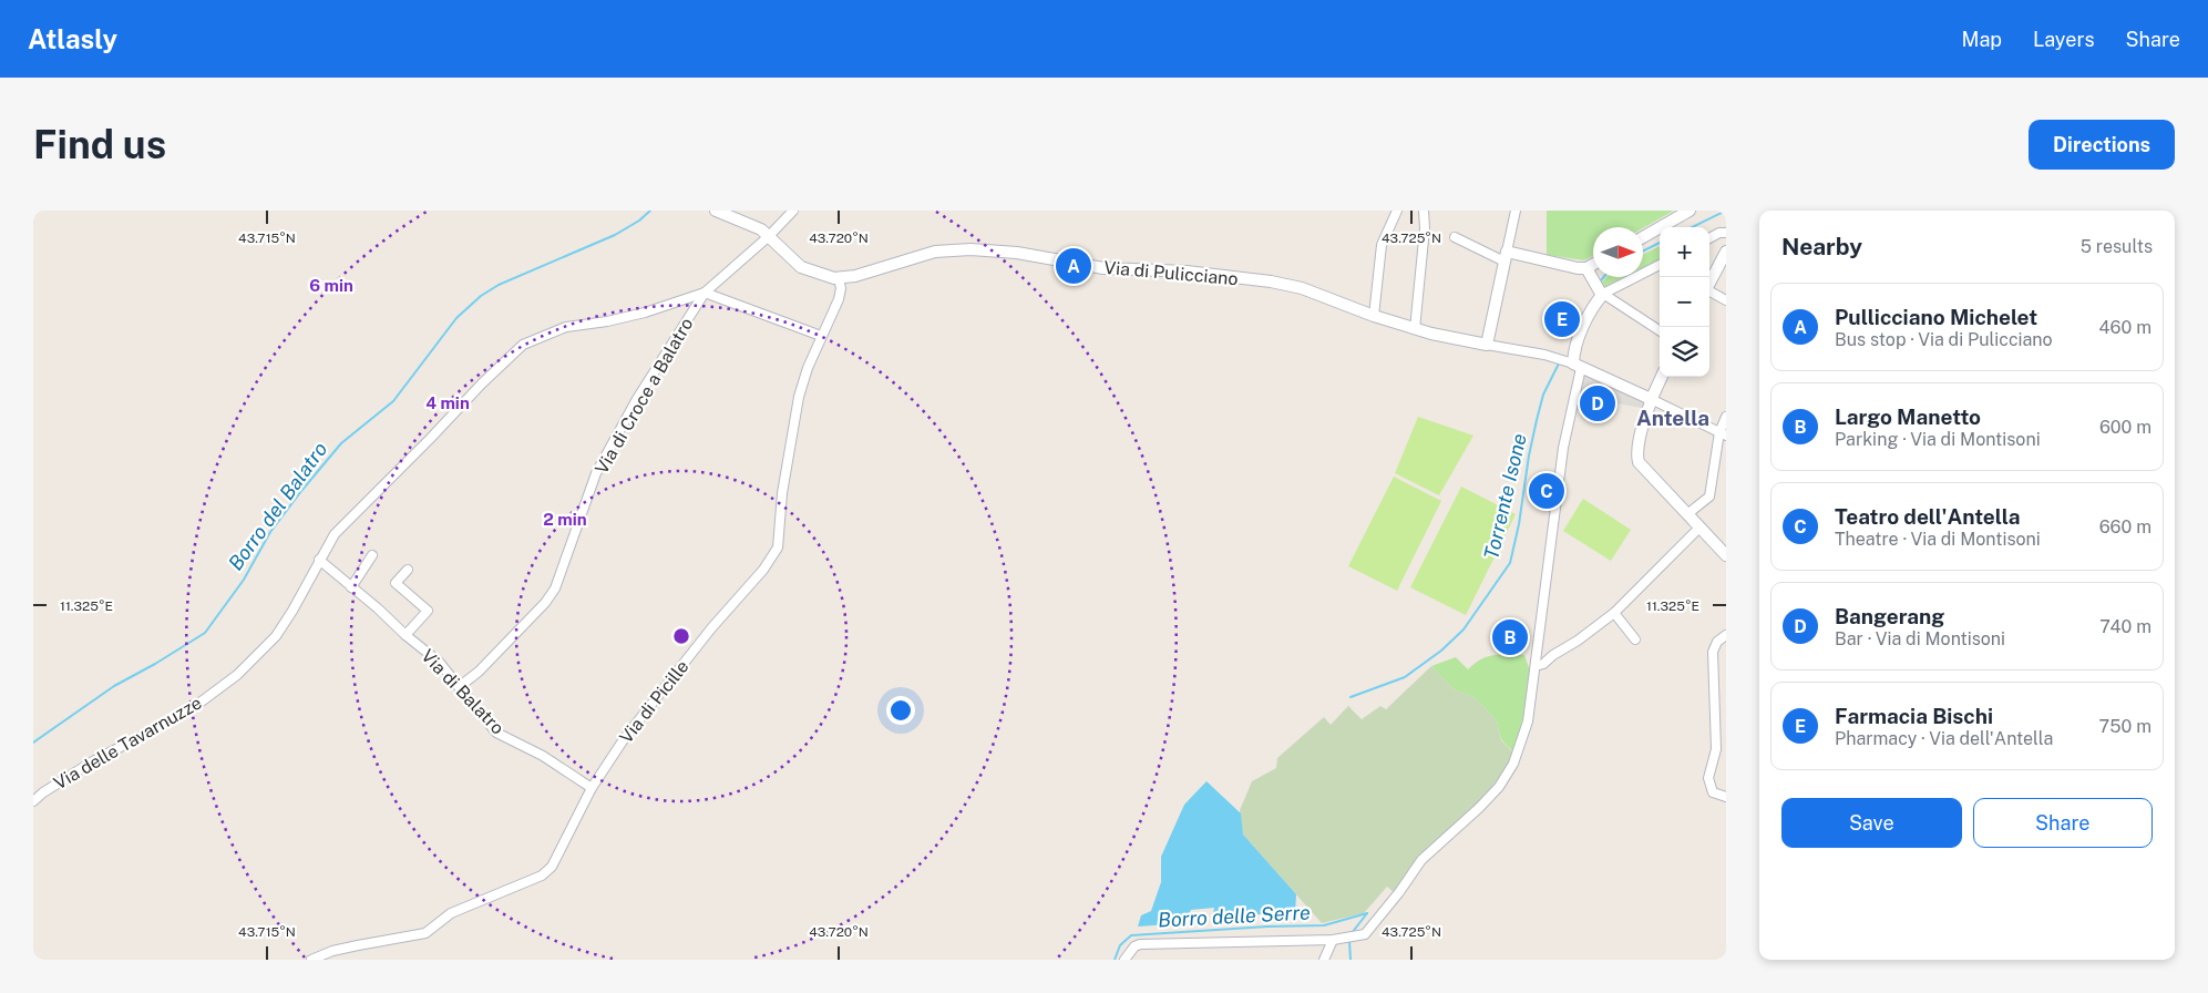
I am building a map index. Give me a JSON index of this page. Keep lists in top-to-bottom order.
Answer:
{
  "streets": {
    "street": [
      "Via di Pulicciano",
      "Via di Croce a Balatro",
      "Via di Balatro",
      "Via di Picille",
      "Via delle Tavarnuzze"
    ]
  },
  "crossings": [
    ["Via di Pulicciano", "Via di Picille"],
    ["Via di Pulicciano", "Via delle Tavarnuzze"],
    ["Via di Croce a Balatro", "Via di Balatro"],
    ["Via di Croce a Balatro", "Via delle Tavarnuzze"],
    ["Via di Balatro", "Via di Picille"],
    ["Via di Balatro", "Via delle Tavarnuzze"]
  ],
  "districts": ["Antella"],
  "water": ["Torrente Isone", "Borro del Balatro", "Borro delle Serre"],
  "north": "right",
  "page": {
    "header": "Atlasly",
    "nav": ["Map", "Layers", "Share"],
    "buttons": [
      "Directions",
      ["Save", "Share"]
    ],
    "title": "Find us",
    "heading": ["Nearby", "5 results"],
    "map_buttons": ["+", "−"],
    "pins": [
      "A",
      "E",
      "D",
      "C",
      "B"
    ],
    "list": [
      {
        "mark": "A",
        "name": "Pullicciano Michelet",
        "note": "Bus stop · Via di Pulicciano",
        "value": "460 m"
      },
      {
        "mark": "B",
        "name": "Largo Manetto",
        "note": "Parking · Via di Montisoni",
        "value": "600 m"
      },
      {
        "mark": "C",
        "name": "Teatro dell'Antella",
        "note": "Theatre · Via di Montisoni",
        "value": "660 m"
      },
      {
        "mark": "D",
        "name": "Bangerang",
        "note": "Bar · Via di Montisoni",
        "value": "740 m"
      },
      {
        "mark": "E",
        "name": "Farmacia Bischi",
        "note": "Pharmacy · Via dell'Antella",
        "value": "750 m"
      }
    ]
  },
  "coordinates": [
    "43.715°N",
    "43.720°N",
    "43.725°N",
    "11.325°E"
  ],
  "rings": ["6 min", "4 min", "2 min"]
}
